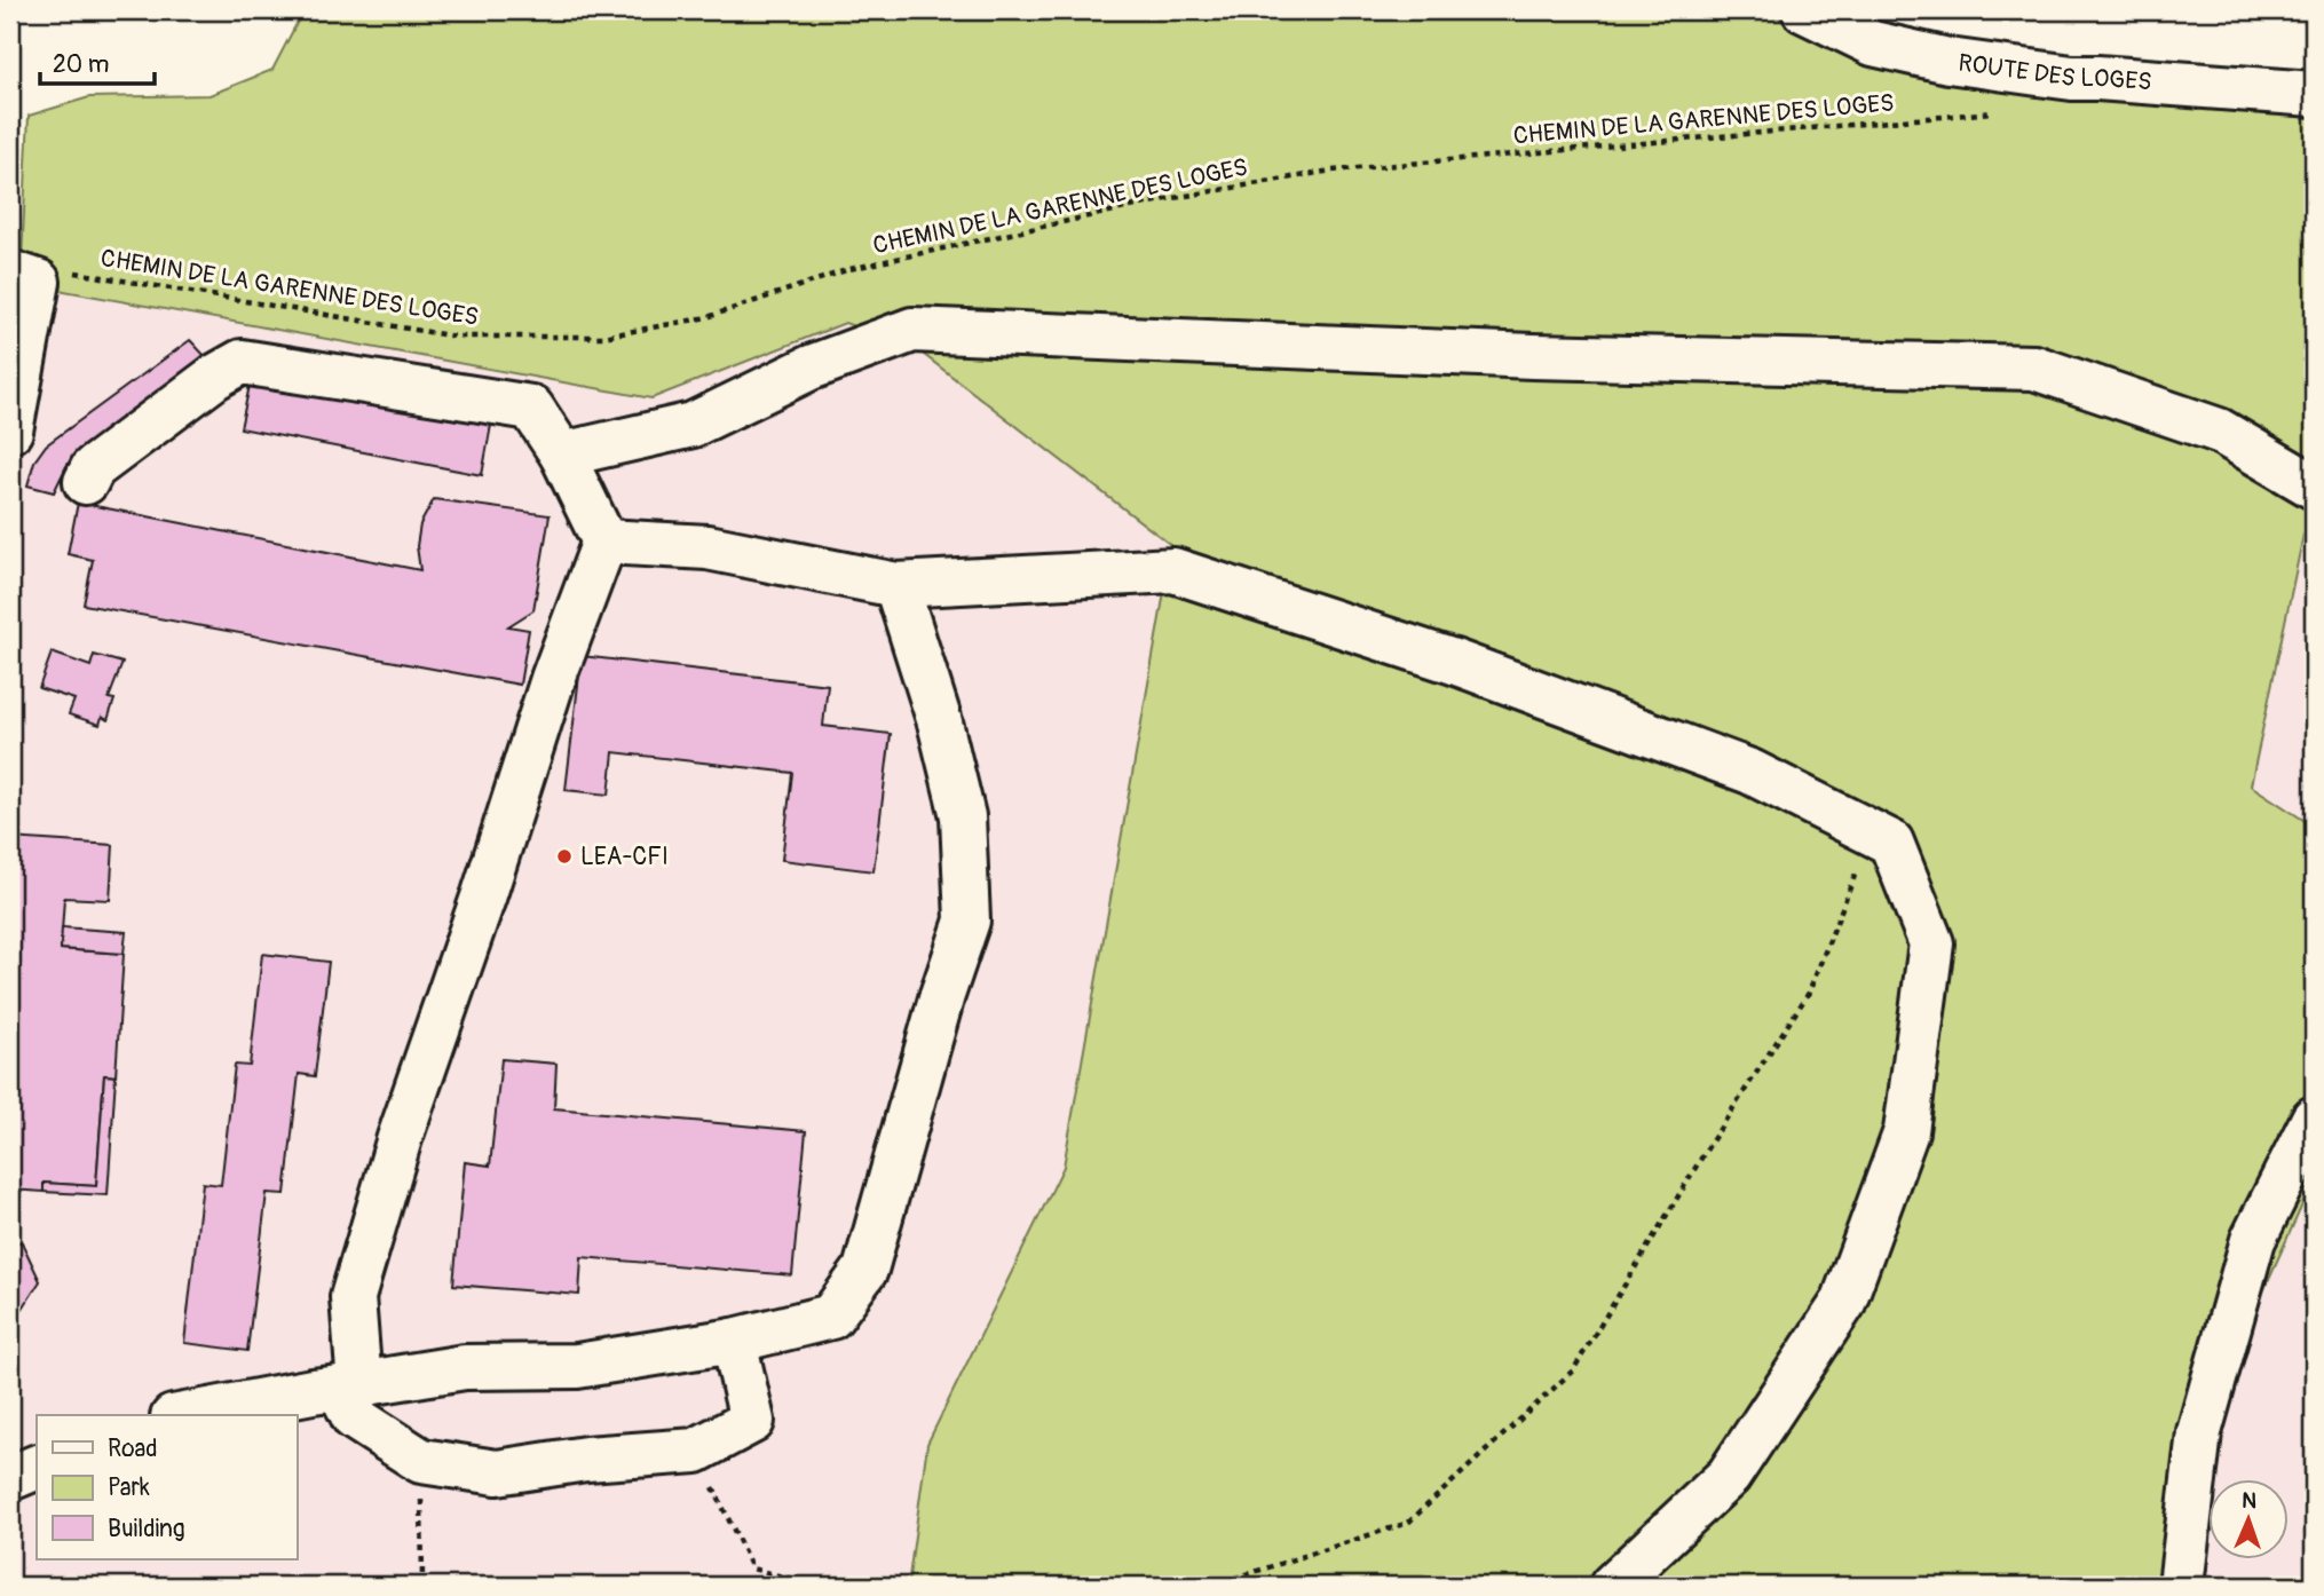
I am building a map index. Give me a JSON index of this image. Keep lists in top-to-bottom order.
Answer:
{
  "streets": {
    "street": ["ROUTE DES LOGES"],
    "path": ["CHEMIN DE LA GARENNE DES LOGES"]
  },
  "places": ["LEA-CFI"],
  "legend": ["Road", "Park", "Building"],
  "scale_bar": "20 m",
  "north": "top"
}
